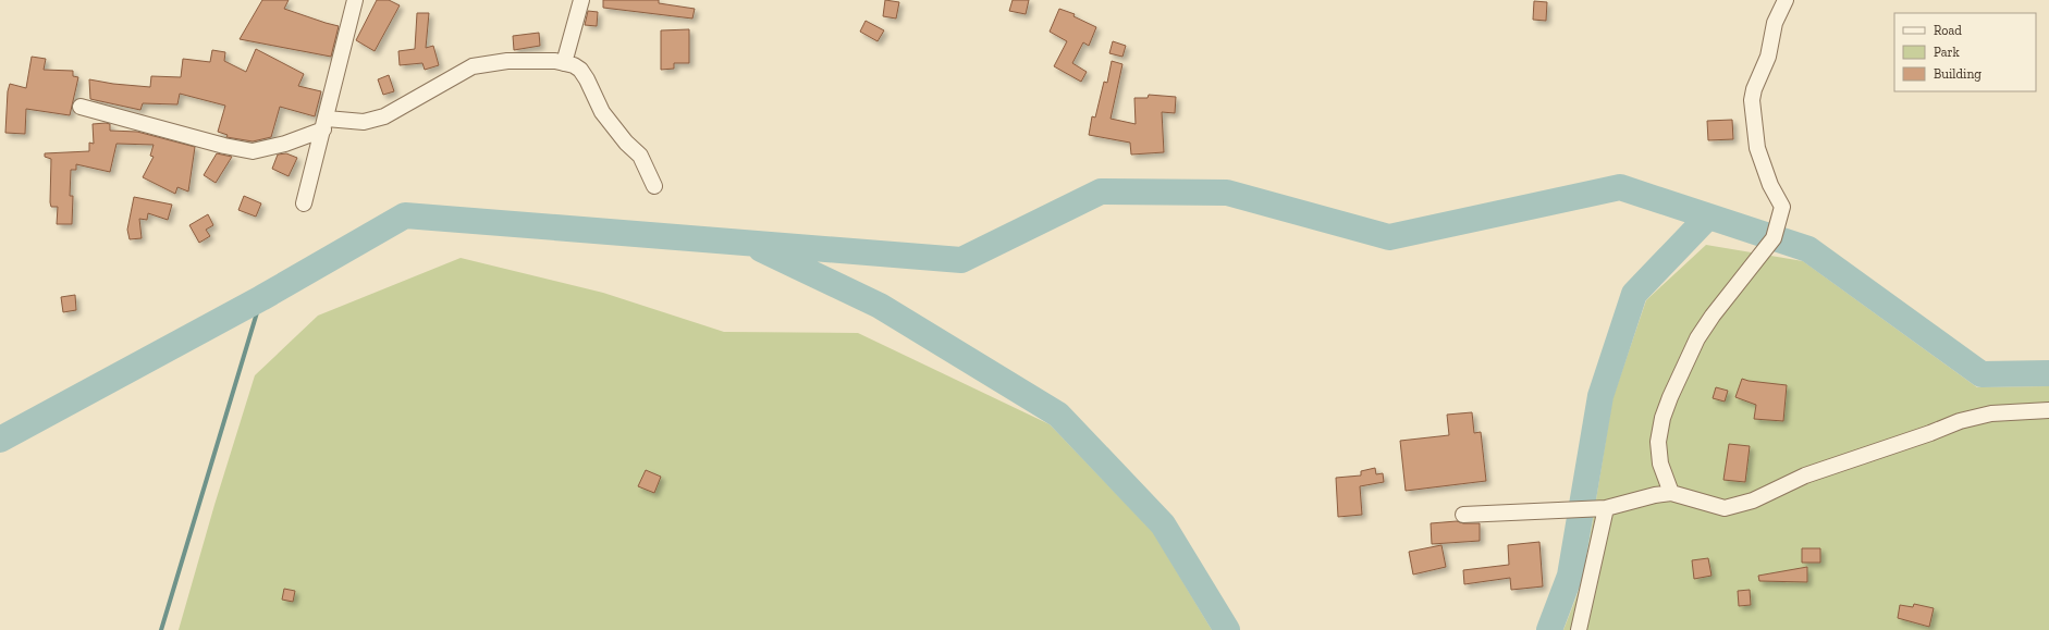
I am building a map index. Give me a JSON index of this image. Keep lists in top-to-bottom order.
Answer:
{
  "legend": ["Road", "Park", "Building"]
}
